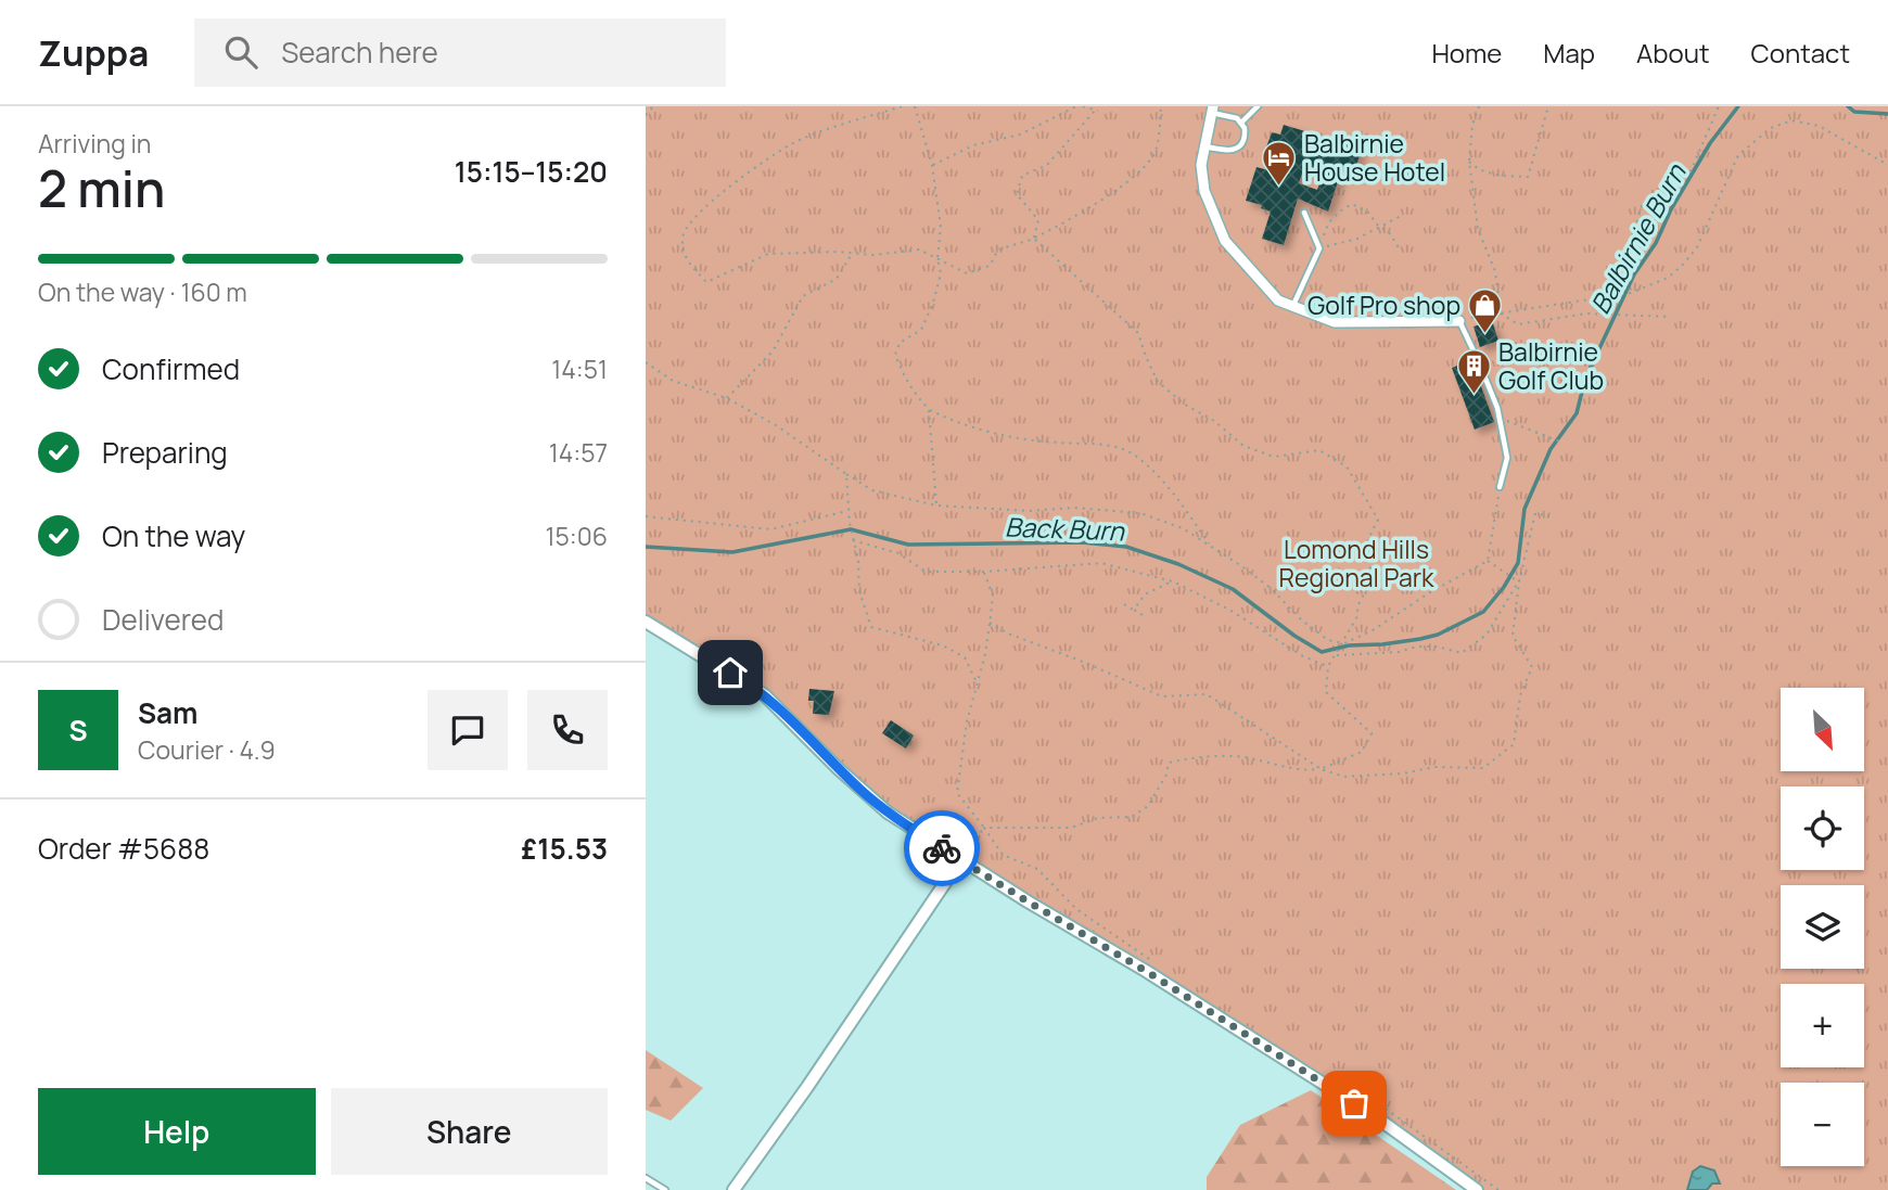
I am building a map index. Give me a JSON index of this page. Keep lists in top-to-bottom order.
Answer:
{
  "water": ["Balbirnie Burn", "Back Burn"],
  "parks": ["Lomond Hills Regional Park"],
  "places": {
    "hotel": ["Balbirnie House Hotel"],
    "shop": ["Golf Pro shop"],
    "building": ["Balbirnie Golf Club"]
  },
  "north": "bottom right",
  "page": {
    "header": "Zuppa",
    "search": "Search here",
    "nav": [
      "Home",
      "Map",
      "About",
      "Contact"
    ],
    "heading": ["2 min", "Arriving in", "15:15–15:20"],
    "panel": [
      "Sam",
      "Courier · 4.9",
      "Order #5688",
      "£15.53"
    ],
    "bar": "On the way · 160 m",
    "list": [
      ["Confirmed", "14:51"],
      ["Preparing", "14:57"],
      ["On the way", "15:06"],
      "Delivered"
    ],
    "map_buttons": ["+", "−"],
    "round": "S",
    "buttons": ["Help", "Share"]
  }
}
